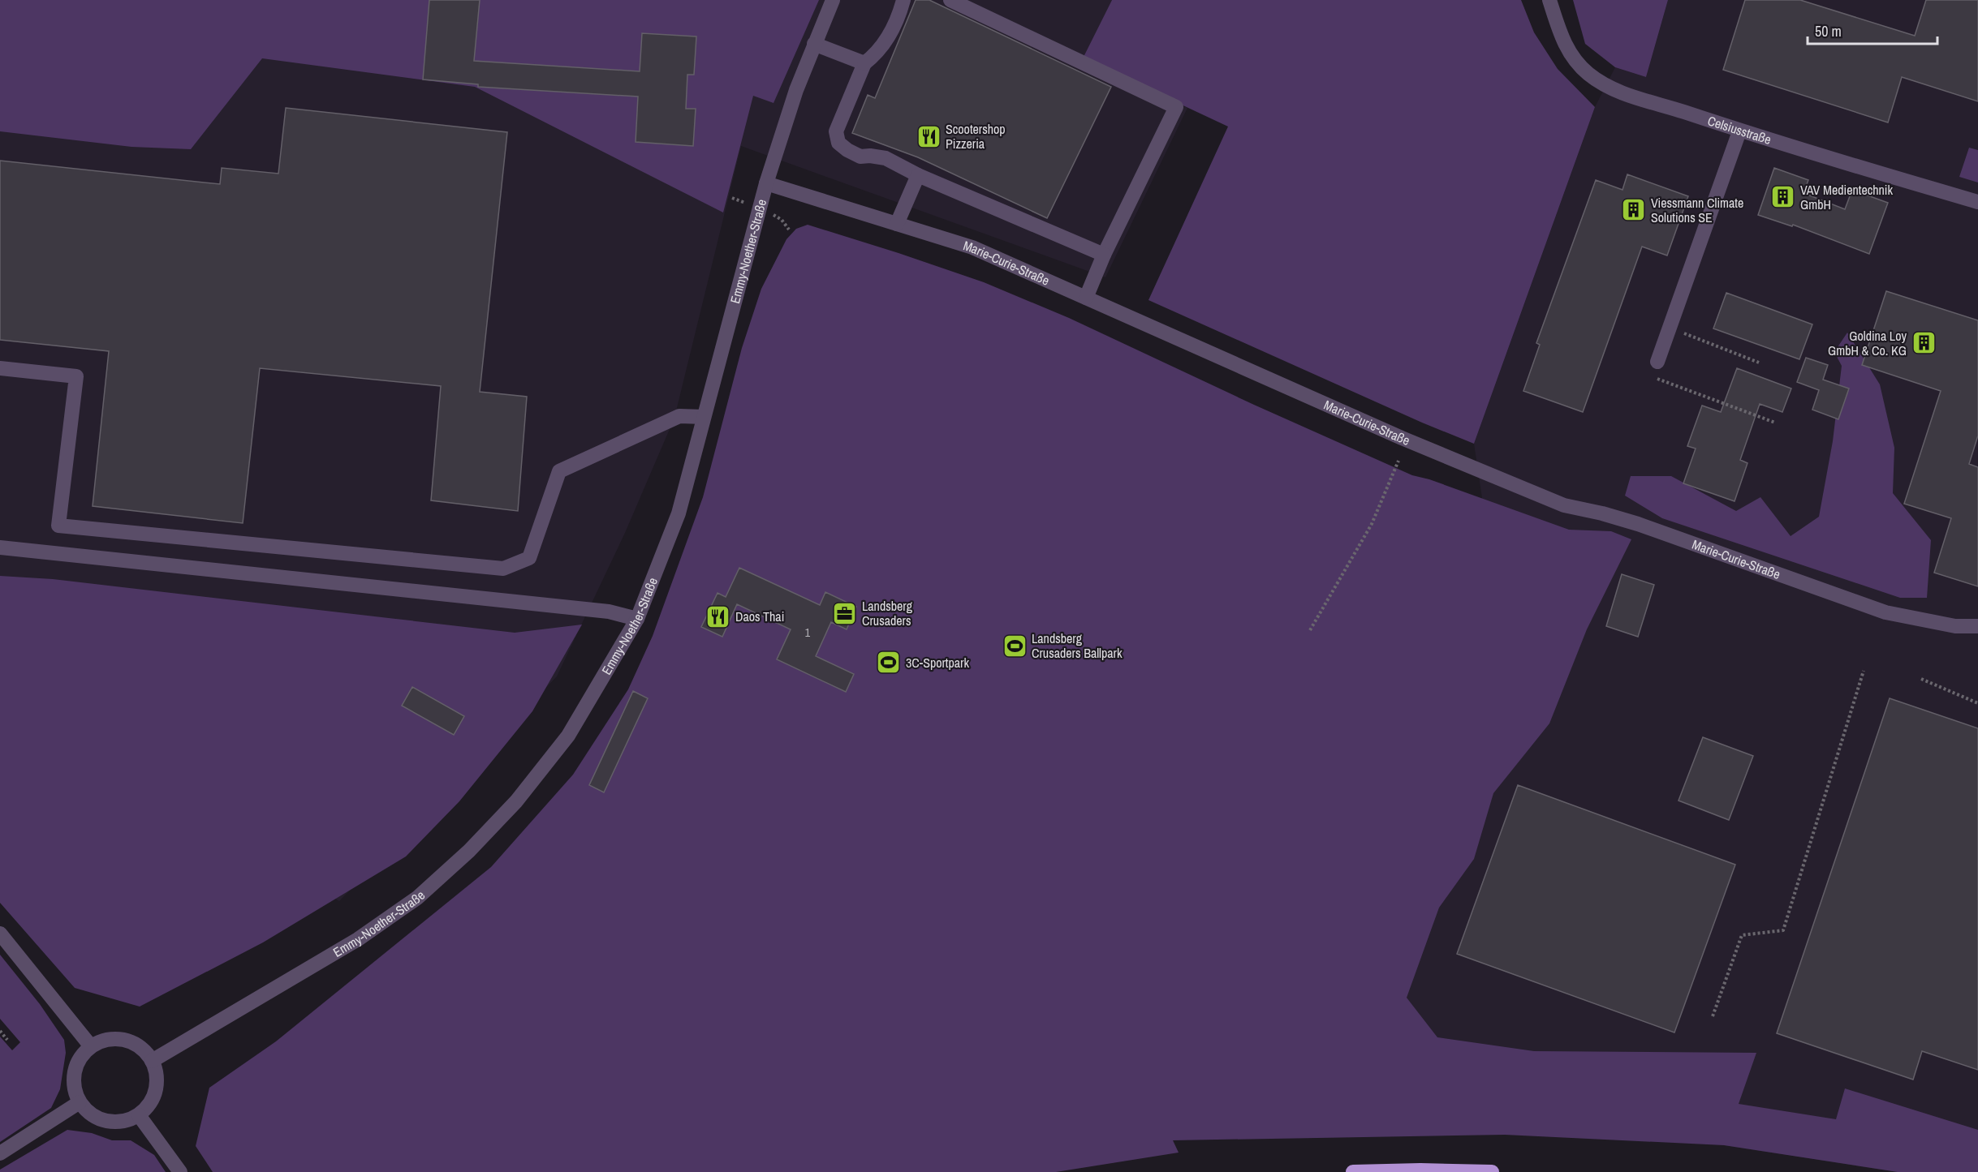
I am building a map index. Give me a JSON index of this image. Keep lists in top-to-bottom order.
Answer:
{
  "streets": {
    "street": ["Celsiusstraße", "Emmy-Noether-Straße", "Marie-Curie-Straße"]
  },
  "crossings": [
    ["Emmy-Noether-Straße", "Marie-Curie-Straße"]
  ],
  "places": {
    "restaurant": ["Scootershop Pizzeria", "Daos Thai"],
    "building": ["VAV Medientechnik GmbH", "Viessmann Climate Solutions SE", "Goldina Loy GmbH & Co. KG"],
    "office": ["Landsberg Crusaders"],
    "sports": ["Landsberg Crusaders Ballpark", "3C-Sportpark"]
  },
  "house_numbers": ["1"],
  "scale_bar": "50 m"
}
